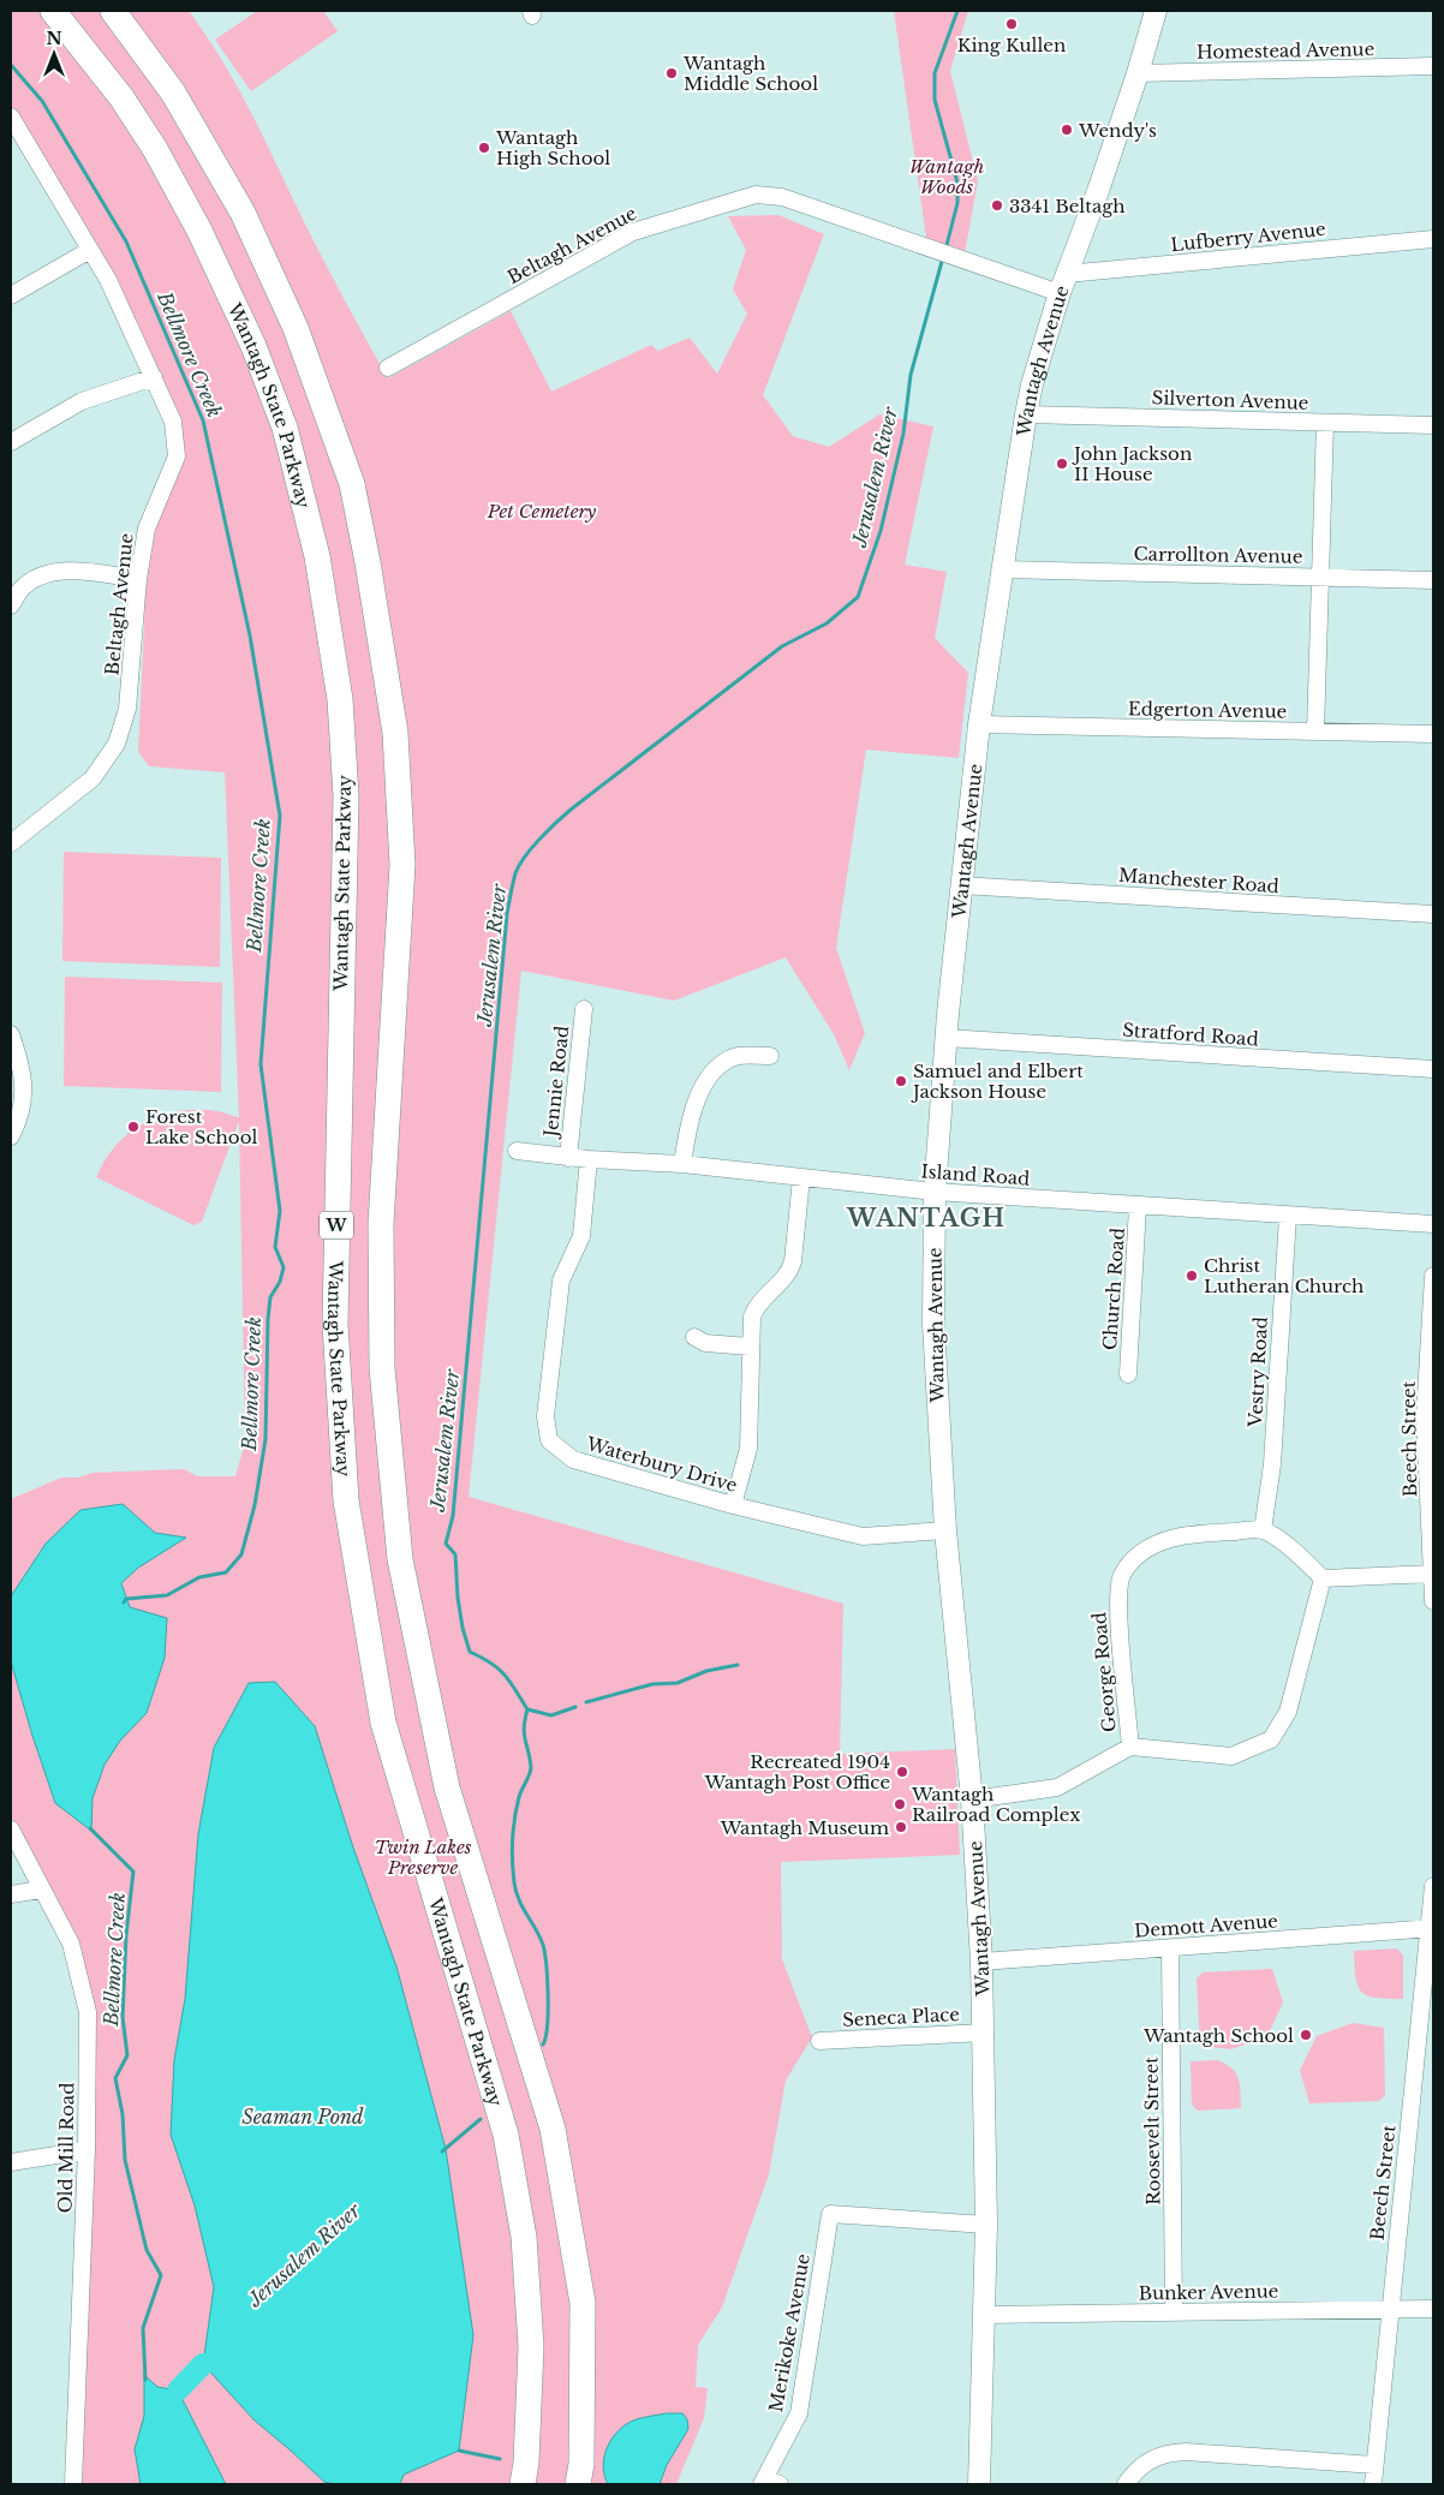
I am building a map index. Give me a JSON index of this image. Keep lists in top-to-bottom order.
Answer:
{
  "streets": {
    "highway": ["Wantagh State Parkway", "W"],
    "main road": ["Wantagh Avenue"],
    "street": [
      "Homestead Avenue",
      "Lufberry Avenue",
      "Beltagh Avenue",
      "Silverton Avenue",
      "Carrollton Avenue",
      "Edgerton Avenue",
      "Manchester Road",
      "Stratford Road",
      "Jennie Road",
      "Island Road",
      "Church Road",
      "Vestry Road",
      "Beech Street",
      "Waterbury Drive",
      "George Road",
      "Demott Avenue",
      "Seneca Place",
      "Roosevelt Street",
      "Old Mill Road",
      "Bunker Avenue",
      "Merikoke Avenue"
    ]
  },
  "crossings": [
    ["Homestead Avenue", "Wantagh Avenue"],
    ["Lufberry Avenue", "Beltagh Avenue"],
    ["Lufberry Avenue", "Wantagh Avenue"],
    ["Beltagh Avenue", "Wantagh Avenue"],
    ["Wantagh Avenue", "Silverton Avenue"],
    ["Wantagh Avenue", "Carrollton Avenue"],
    ["Wantagh Avenue", "Edgerton Avenue"],
    ["Wantagh Avenue", "Manchester Road"],
    ["Wantagh Avenue", "Stratford Road"],
    ["Wantagh Avenue", "Island Road"],
    ["Wantagh Avenue", "Waterbury Drive"],
    ["Wantagh Avenue", "Demott Avenue"],
    ["Wantagh Avenue", "Seneca Place"],
    ["Wantagh Avenue", "Bunker Avenue"],
    ["Wantagh Avenue", "Merikoke Avenue"],
    ["Jennie Road", "Island Road"],
    ["Island Road", "Church Road"],
    ["Island Road", "Vestry Road"],
    ["Island Road", "Waterbury Drive"],
    ["Vestry Road", "George Road"],
    ["Beech Street", "Demott Avenue"],
    ["Beech Street", "Bunker Avenue"],
    ["Demott Avenue", "Roosevelt Street"],
    ["Roosevelt Street", "Bunker Avenue"]
  ],
  "districts": ["WANTAGH"],
  "water": ["Bellmore Creek", "Jerusalem River", "Seaman Pond"],
  "parks": ["Wantagh Woods", "Pet Cemetery", "Twin Lakes Preserve"],
  "places": [
    "King Kullen",
    "Wantagh Middle School",
    "Wendy's",
    "Wantagh High School",
    "3341 Beltagh",
    "John Jackson II House",
    "Samuel and Elbert Jackson House",
    "Forest Lake School",
    "Christ Lutheran Church",
    "Recreated 1904 Wantagh Post Office",
    "Wantagh Railroad Complex",
    "Wantagh Museum",
    "Wantagh School"
  ],
  "north": "top"
}
